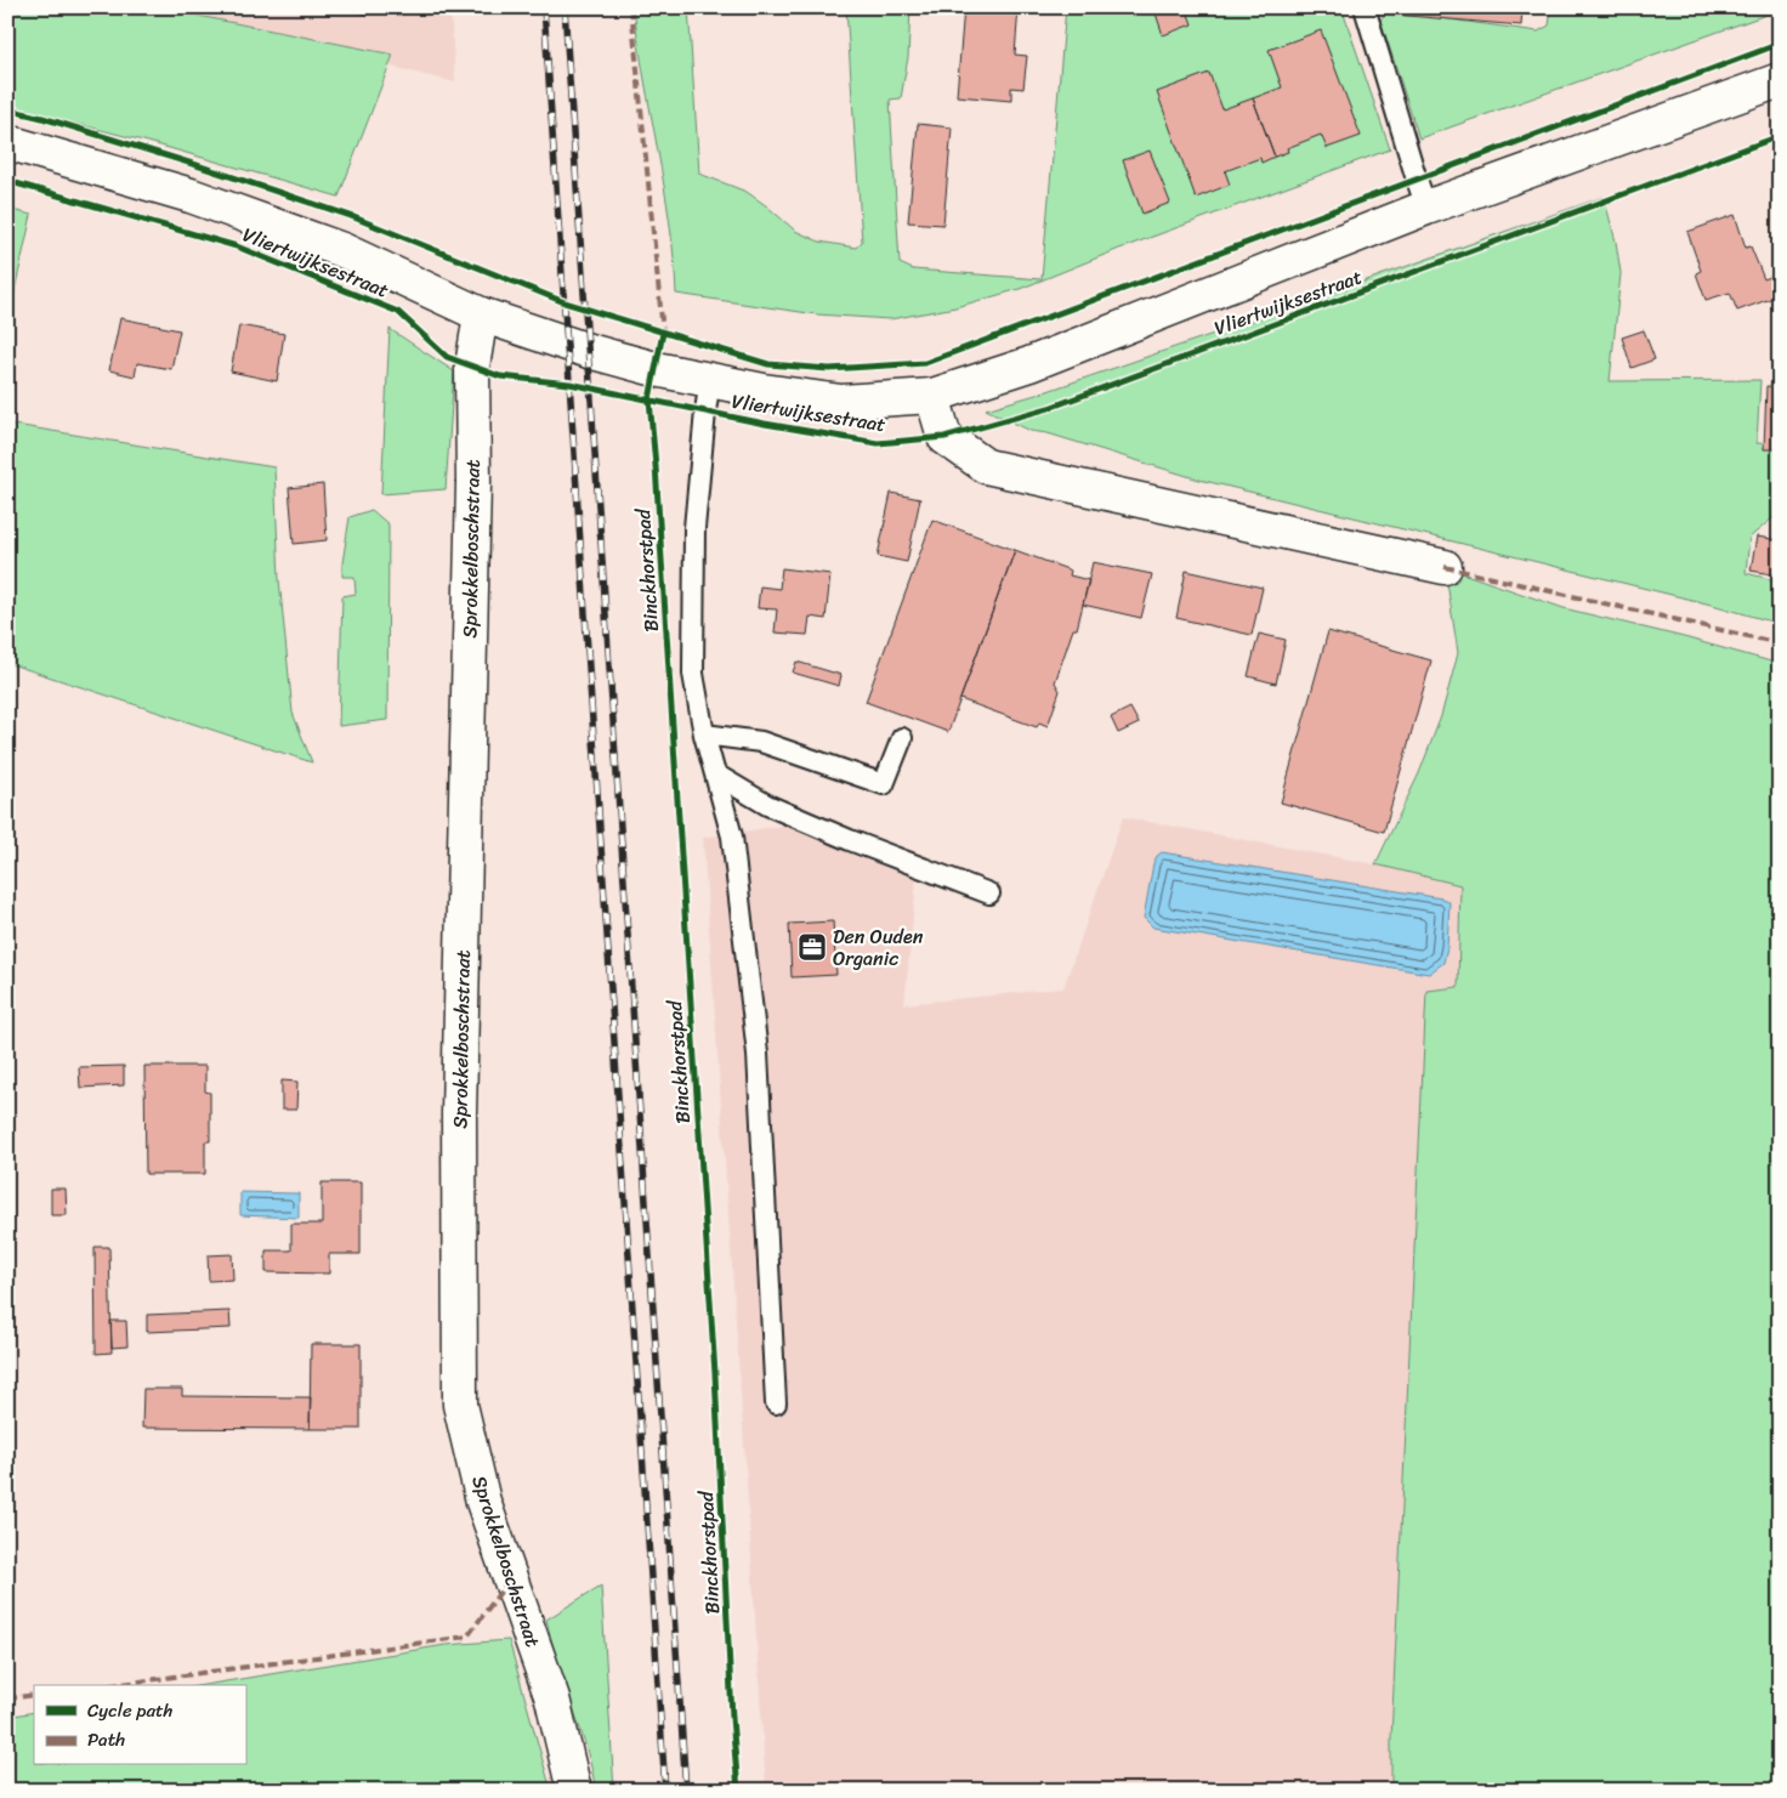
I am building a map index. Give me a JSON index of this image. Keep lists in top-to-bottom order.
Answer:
{
  "streets": {
    "street": ["Vliertwijksestraat", "Sprokkelboschstraat"],
    "cycle path": ["Binckhorstpad"]
  },
  "crossings": [
    ["Vliertwijksestraat", "Sprokkelboschstraat"]
  ],
  "places": {
    "office": ["Den Ouden Organic"]
  },
  "legend": ["Cycle path", "Path"]
}
